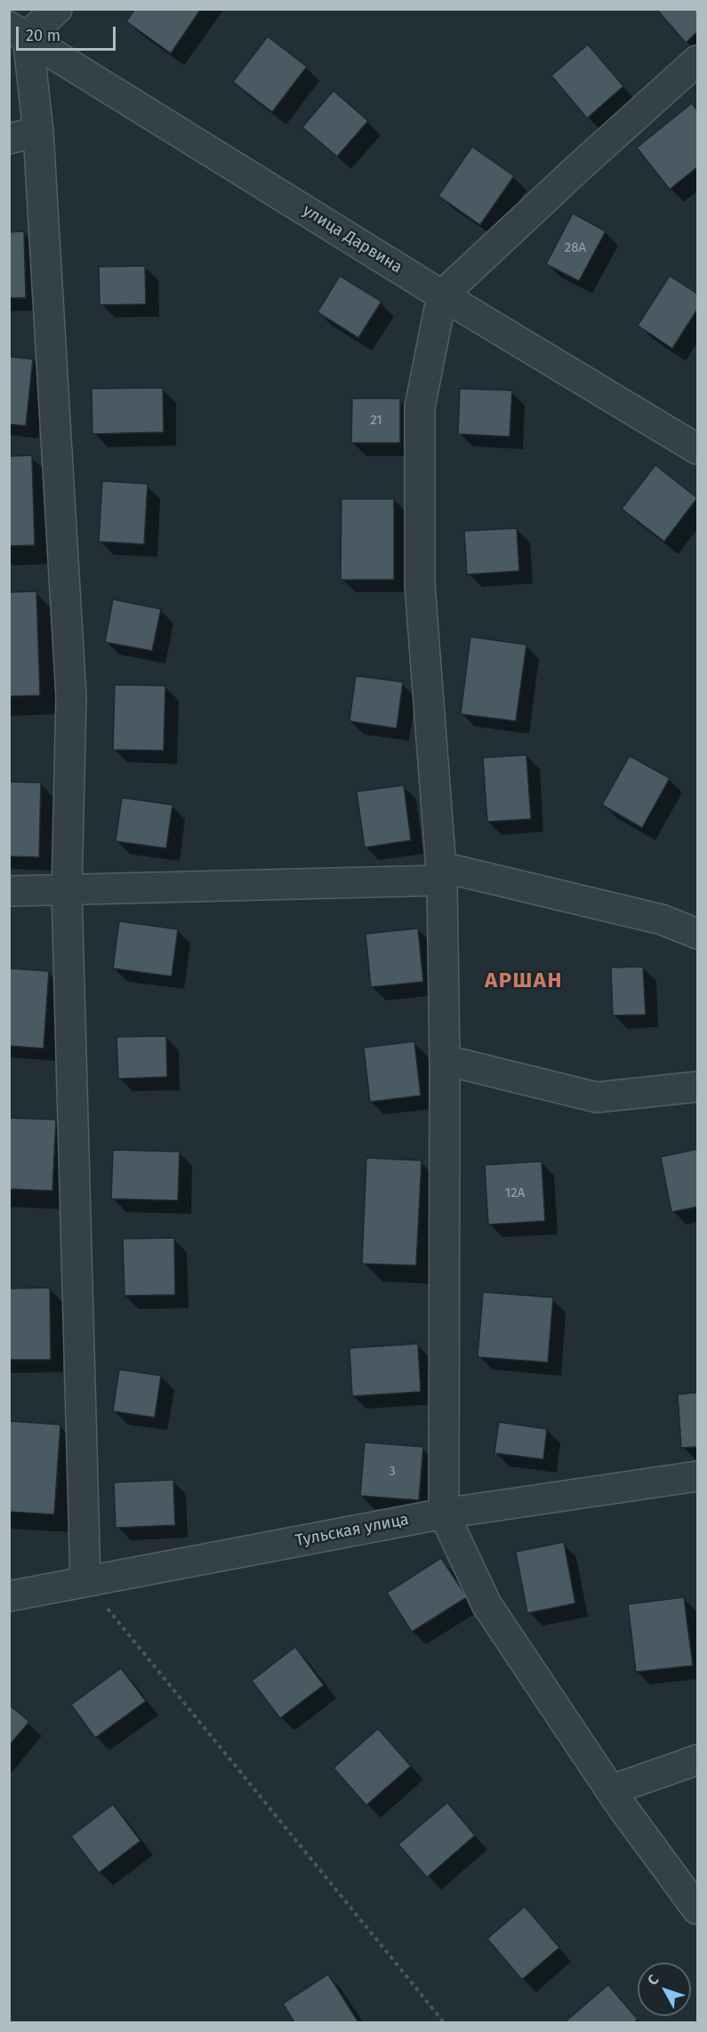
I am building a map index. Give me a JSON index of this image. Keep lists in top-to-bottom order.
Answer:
{
  "streets": {
    "street": ["улица Дарвина", "Тульская улица"]
  },
  "districts": ["АРШАН"],
  "house_numbers": [
    "28А",
    "21",
    "12А",
    "3"
  ],
  "scale_bar": "20 m",
  "north": "top left"
}
